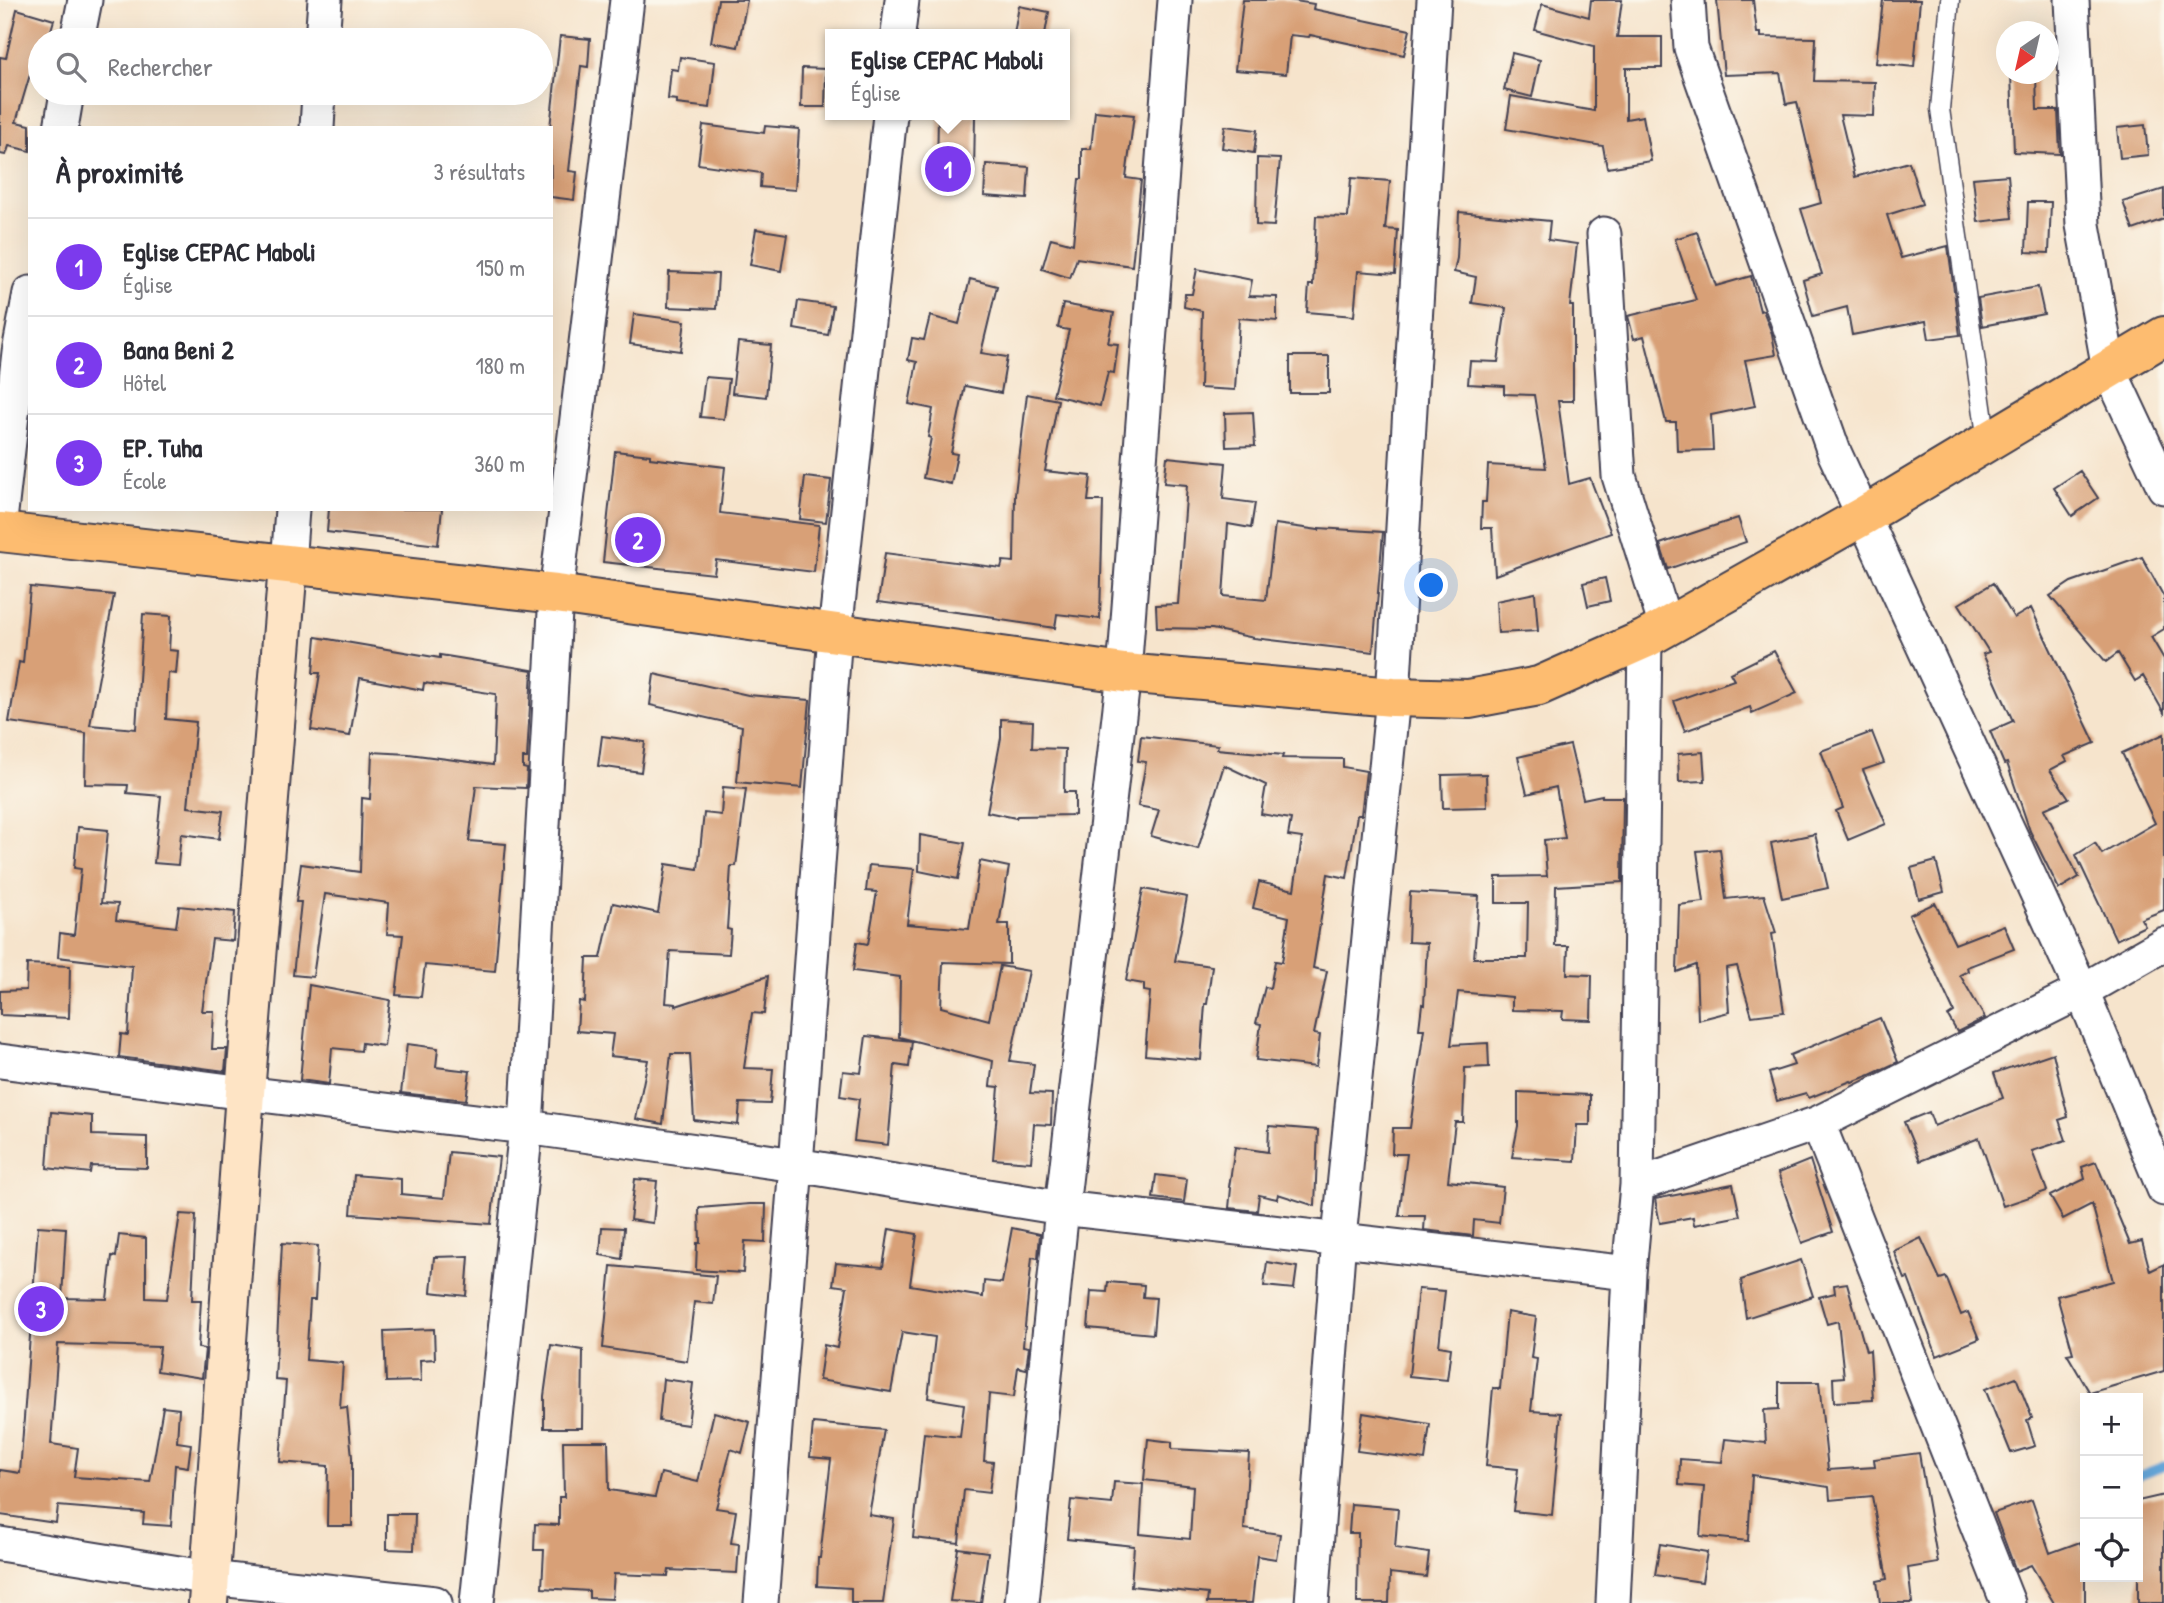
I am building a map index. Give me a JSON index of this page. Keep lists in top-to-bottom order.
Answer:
{
  "north": "bottom left",
  "page": {
    "search": "Rechercher",
    "popup": ["Eglise CEPAC Maboli", "Église"],
    "heading": ["À proximité", "3 résultats"],
    "pins": ["1", "2", "3"],
    "list": [
      {
        "mark": "1",
        "name": "Eglise CEPAC Maboli",
        "note": "Église",
        "value": "150 m"
      },
      {
        "mark": "2",
        "name": "Bana Beni 2",
        "note": "Hôtel",
        "value": "180 m"
      },
      {
        "mark": "3",
        "name": "EP. Tuha",
        "note": "École",
        "value": "360 m"
      }
    ],
    "map_buttons": ["+", "−"]
  }
}
